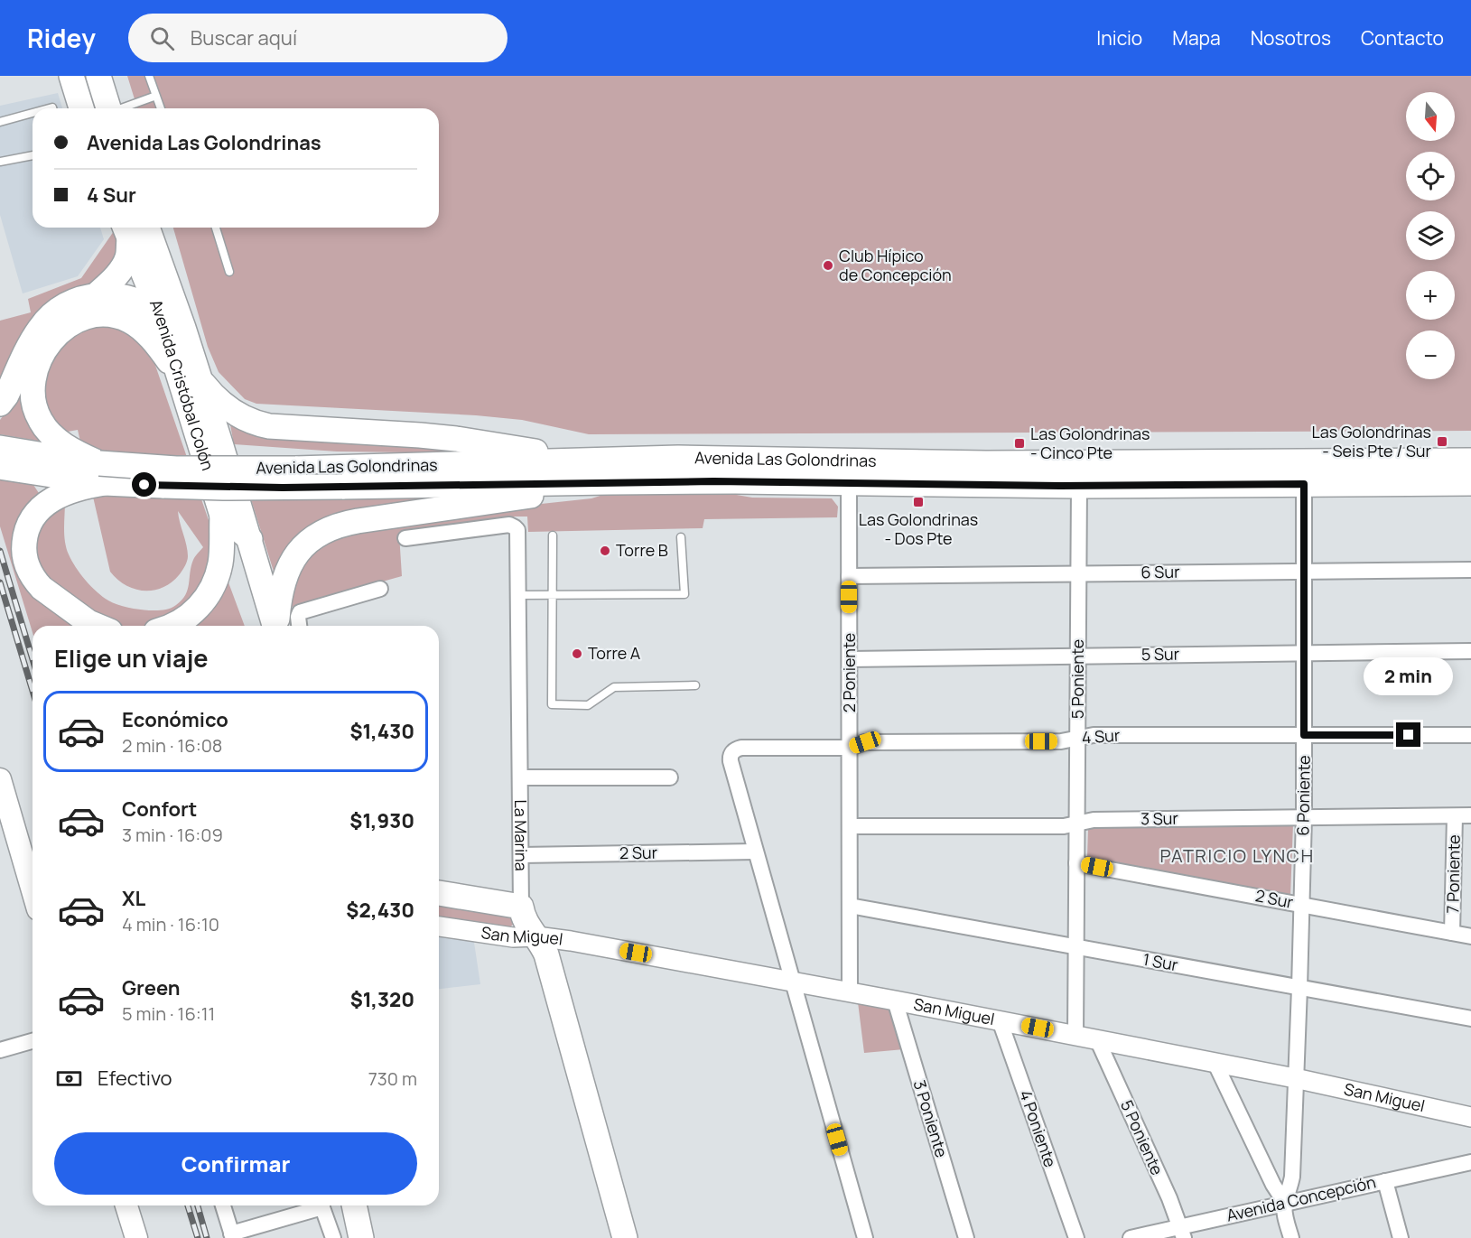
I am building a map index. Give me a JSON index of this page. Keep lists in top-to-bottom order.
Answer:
{
  "streets": {
    "main road": [
      "Avenida Cristóbal Colón",
      "Avenida Las Golondrinas",
      "La Marina",
      "San Miguel"
    ],
    "street": [
      "6 Sur",
      "5 Sur",
      "2 Poniente",
      "5 Poniente",
      "4 Sur",
      "6 Poniente",
      "3 Sur",
      "2 Sur",
      "7 Poniente",
      "1 Sur",
      "3 Poniente",
      "4 Poniente",
      "Avenida Concepción"
    ]
  },
  "crossings": [
    ["Avenida Las Golondrinas", "2 Poniente"],
    ["Avenida Las Golondrinas", "5 Poniente"],
    ["Avenida Las Golondrinas", "6 Poniente"],
    ["6 Sur", "2 Poniente"],
    ["6 Sur", "5 Poniente"],
    ["6 Sur", "6 Poniente"],
    ["5 Sur", "2 Poniente"],
    ["5 Sur", "5 Poniente"],
    ["5 Sur", "6 Poniente"],
    ["2 Poniente", "4 Sur"],
    ["2 Poniente", "3 Sur"],
    ["2 Poniente", "San Miguel"],
    ["2 Poniente", "1 Sur"],
    ["5 Poniente", "4 Sur"],
    ["5 Poniente", "3 Sur"],
    ["5 Poniente", "2 Sur"],
    ["5 Poniente", "San Miguel"],
    ["5 Poniente", "1 Sur"],
    ["5 Poniente", "Avenida Concepción"],
    ["4 Sur", "6 Poniente"],
    ["4 Sur", "2 Sur"],
    ["6 Poniente", "3 Sur"],
    ["6 Poniente", "2 Sur"],
    ["6 Poniente", "San Miguel"],
    ["6 Poniente", "1 Sur"],
    ["6 Poniente", "Avenida Concepción"],
    ["3 Sur", "7 Poniente"],
    ["La Marina", "2 Sur"],
    ["La Marina", "San Miguel"],
    ["2 Sur", "7 Poniente"],
    ["San Miguel", "3 Poniente"],
    ["San Miguel", "4 Poniente"]
  ],
  "districts": ["PATRICIO LYNCH"],
  "places": {
    "other": ["Club Hípico de Concepción", "Torre B", "Torre A"],
    "transit": ["Las Golondrinas - Seis Pte / Sur", "Las Golondrinas - Cinco Pte", "Las Golondrinas - Dos Pte"]
  },
  "north": "bottom",
  "page": {
    "header": "Ridey",
    "search": "Buscar aquí",
    "nav": [
      "Inicio",
      "Mapa",
      "Nosotros",
      "Contacto"
    ],
    "map_buttons": ["+", "−"],
    "banner": ["Avenida Las Golondrinas", "4 Sur"],
    "heading": "Elige un viaje",
    "bubble": "2 min",
    "list": [
      {
        "name": "Económico",
        "note": "2 min · 16:08",
        "value": "$1,430"
      },
      {
        "name": "Confort",
        "note": "3 min · 16:09",
        "value": "$1,930"
      },
      {
        "name": "XL",
        "note": "4 min · 16:10",
        "value": "$2,430"
      },
      {
        "name": "Green",
        "note": "5 min · 16:11",
        "value": "$1,320"
      }
    ],
    "pay": ["Efectivo", "730 m"],
    "buttons": "Confirmar"
  }
}
